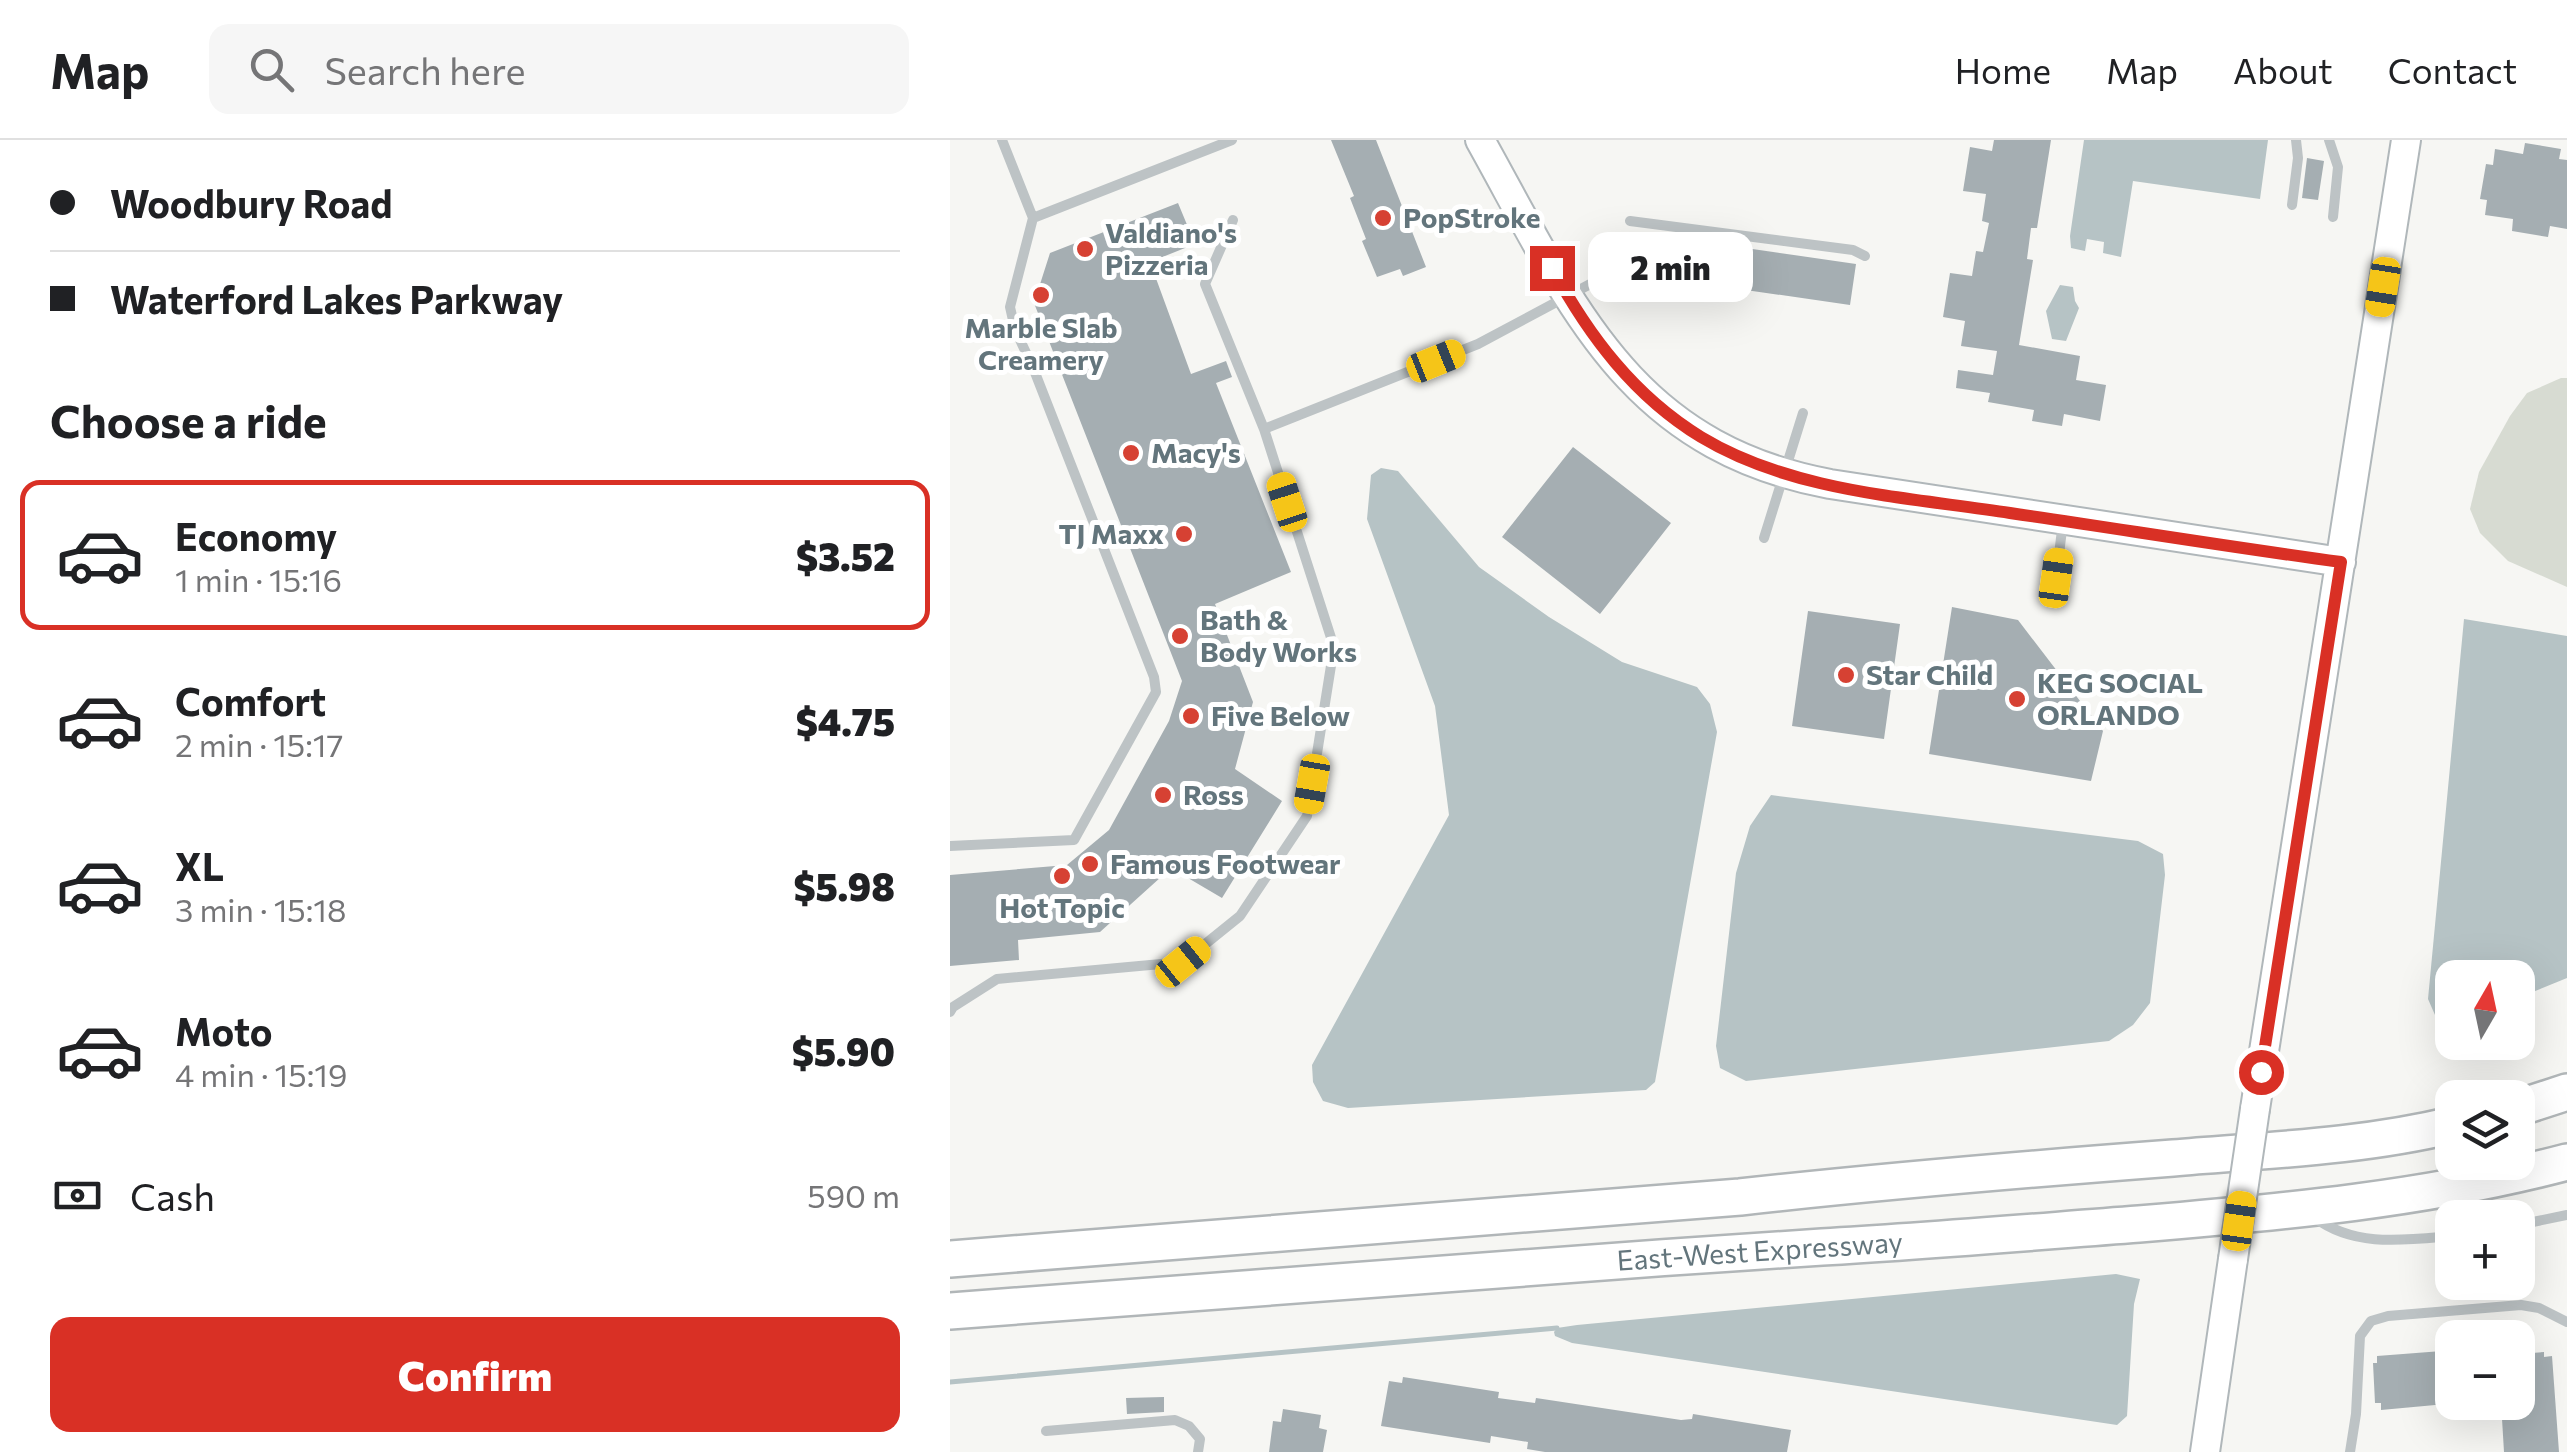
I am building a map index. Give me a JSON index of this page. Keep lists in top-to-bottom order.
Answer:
{
  "streets": {
    "highway": ["East-West Expressway"]
  },
  "places": [
    "PopStroke",
    "Valdiano's Pizzeria",
    "Marble Slab Creamery",
    "Macy's",
    "TJ Maxx",
    "Bath & Body Works",
    "Star Child",
    "KEG SOCIAL ORLANDO",
    "Five Below",
    "Ross",
    "Famous Footwear",
    "Hot Topic"
  ],
  "north": "top",
  "page": {
    "header": "Map",
    "search": "Search here",
    "nav": [
      "Home",
      "Map",
      "About",
      "Contact"
    ],
    "banner": ["Woodbury Road", "Waterford Lakes Parkway"],
    "bubble": "2 min",
    "heading": "Choose a ride",
    "list": [
      {
        "name": "Economy",
        "note": "1 min · 15:16",
        "value": "$3.52"
      },
      {
        "name": "Comfort",
        "note": "2 min · 15:17",
        "value": "$4.75"
      },
      {
        "name": "XL",
        "note": "3 min · 15:18",
        "value": "$5.98"
      },
      {
        "name": "Moto",
        "note": "4 min · 15:19",
        "value": "$5.90"
      }
    ],
    "map_buttons": ["+", "−"],
    "pay": ["Cash", "590 m"],
    "buttons": "Confirm"
  }
}
